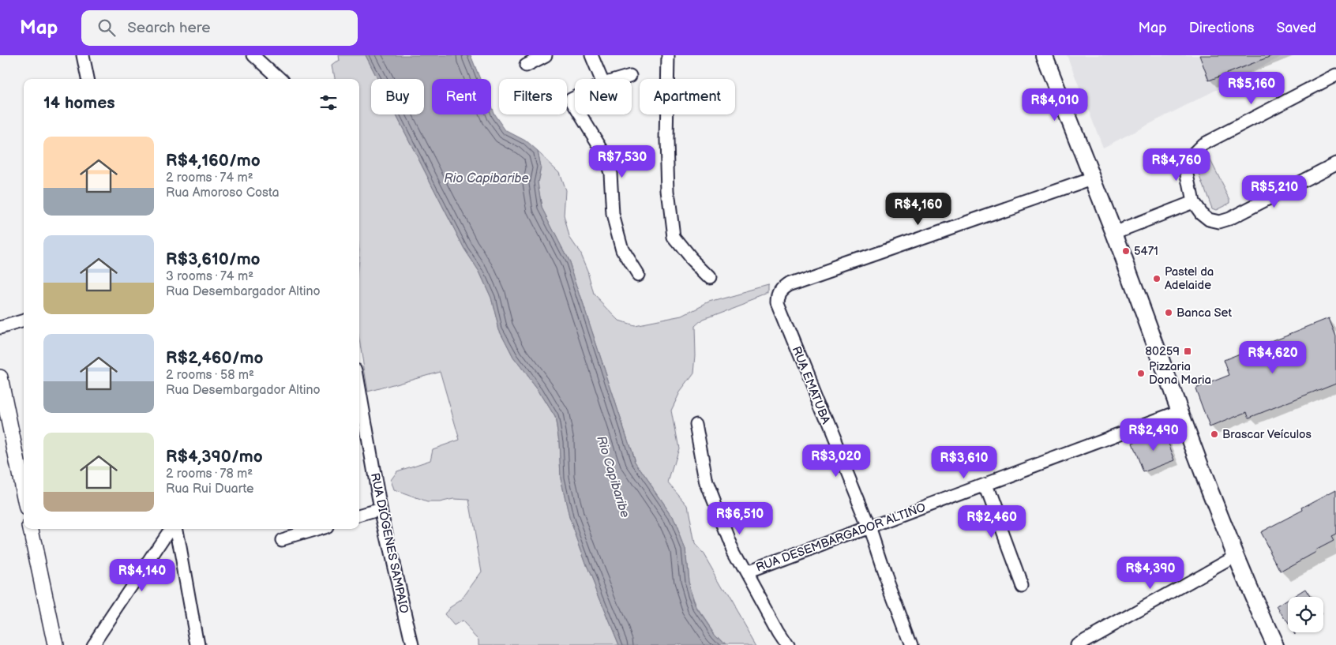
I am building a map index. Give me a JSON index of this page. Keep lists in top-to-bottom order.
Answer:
{
  "streets": {
    "street": ["RUA EMATUBA", "RUA DESEMBARGADOR ALTINO", "RUA DIÓGENES SAMPAIO"]
  },
  "crossings": [
    ["RUA EMATUBA", "RUA DESEMBARGADOR ALTINO"]
  ],
  "water": ["Rio Capibaribe"],
  "places": {
    "other": [
      "5471",
      "Pastel da Adelaide",
      "Banca Set",
      "Pizzaria Dona Maria",
      "Brascar Veículos"
    ],
    "transit": ["80259"]
  },
  "page": {
    "header": "Map",
    "search": "Search here",
    "nav": ["Map", "Directions", "Saved"],
    "price": [
      "R$5,160",
      "R$4,010",
      "R$7,530",
      "R$4,760",
      "R$5,210",
      "R$4,160",
      "R$4,620",
      "R$2,490",
      "R$3,020",
      "R$3,610",
      "R$6,510",
      "R$2,460",
      "R$4,390",
      "R$4,140"
    ],
    "chip": [
      "Buy",
      "Rent",
      "Filters",
      "New",
      "Apartment"
    ],
    "heading": "14 homes",
    "list": [
      {
        "name": "R$4,160/mo",
        "note": "2 rooms · 74 m² · Rua Amoroso Costa"
      },
      {
        "name": "R$3,610/mo",
        "note": "3 rooms · 74 m² · Rua Desembargador Altino"
      },
      {
        "name": "R$2,460/mo",
        "note": "2 rooms · 58 m² · Rua Desembargador Altino"
      },
      {
        "name": "R$4,390/mo",
        "note": "2 rooms · 78 m² · Rua Rui Duarte"
      }
    ]
  }
}
